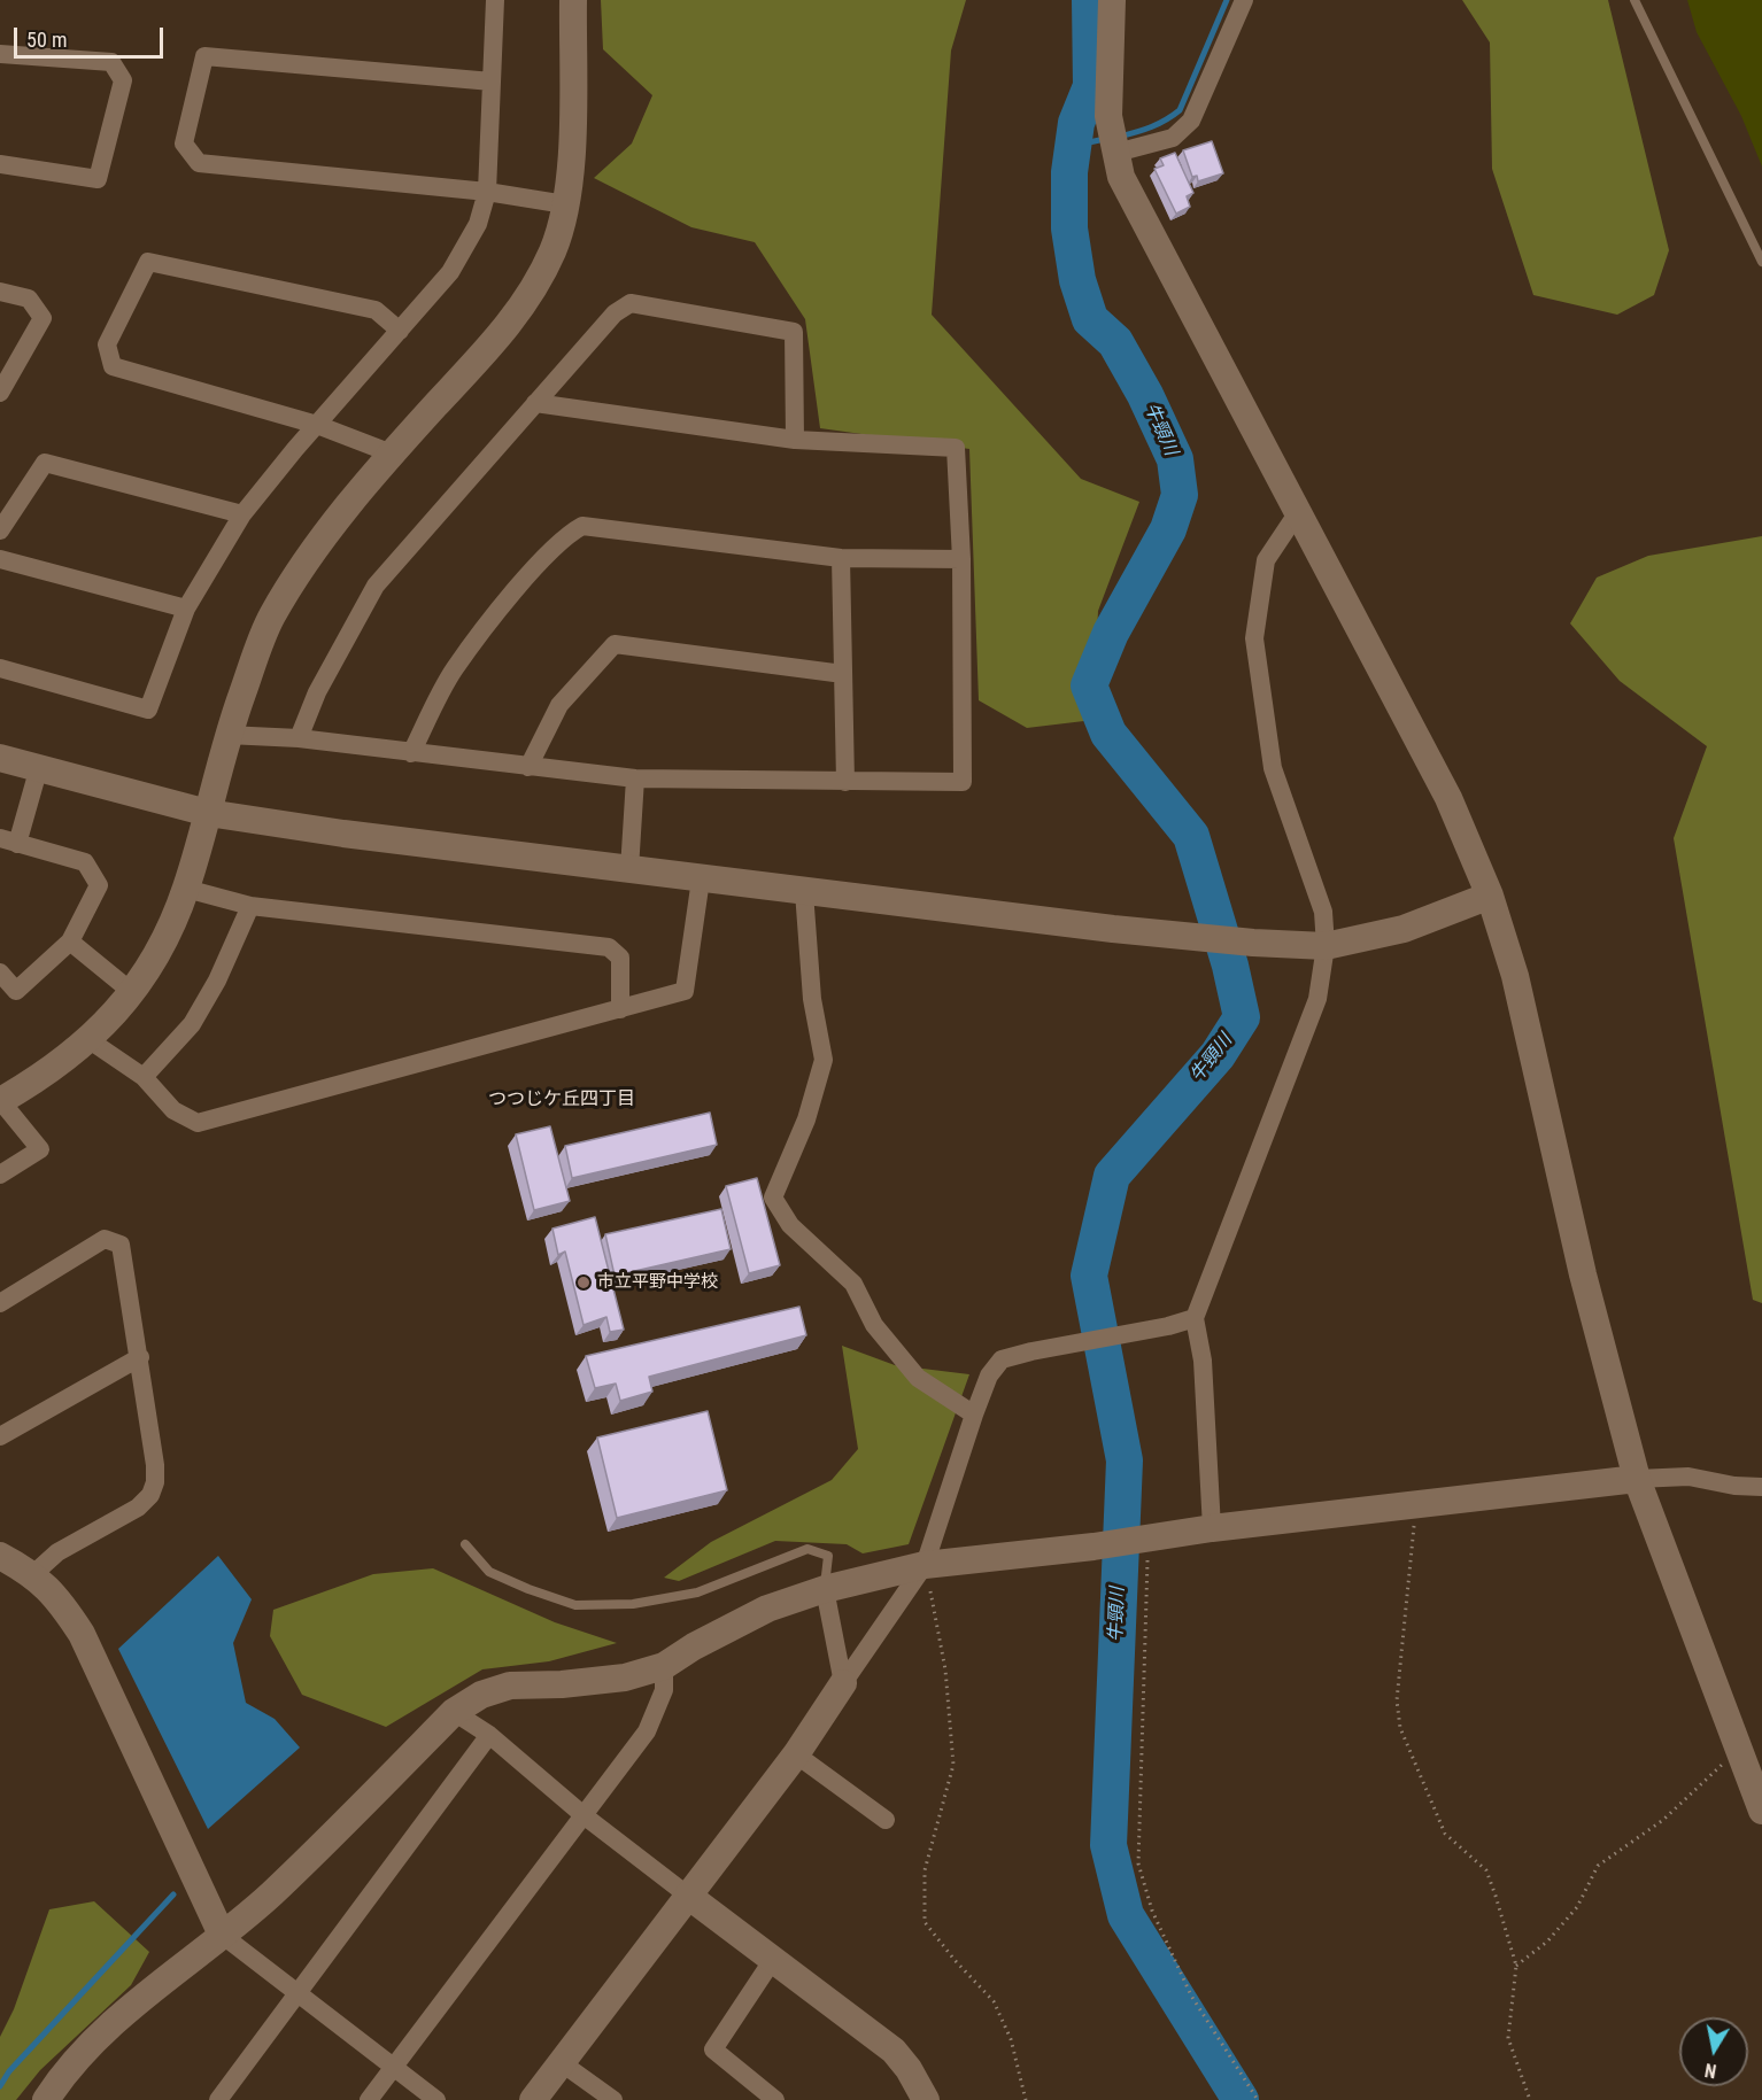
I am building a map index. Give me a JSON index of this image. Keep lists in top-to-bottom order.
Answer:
{
  "districts": ["つつじケ丘四丁目"],
  "water": ["牛頸川"],
  "places": ["市立平野中学校"],
  "scale_bar": "50 m",
  "north": "bottom"
}
